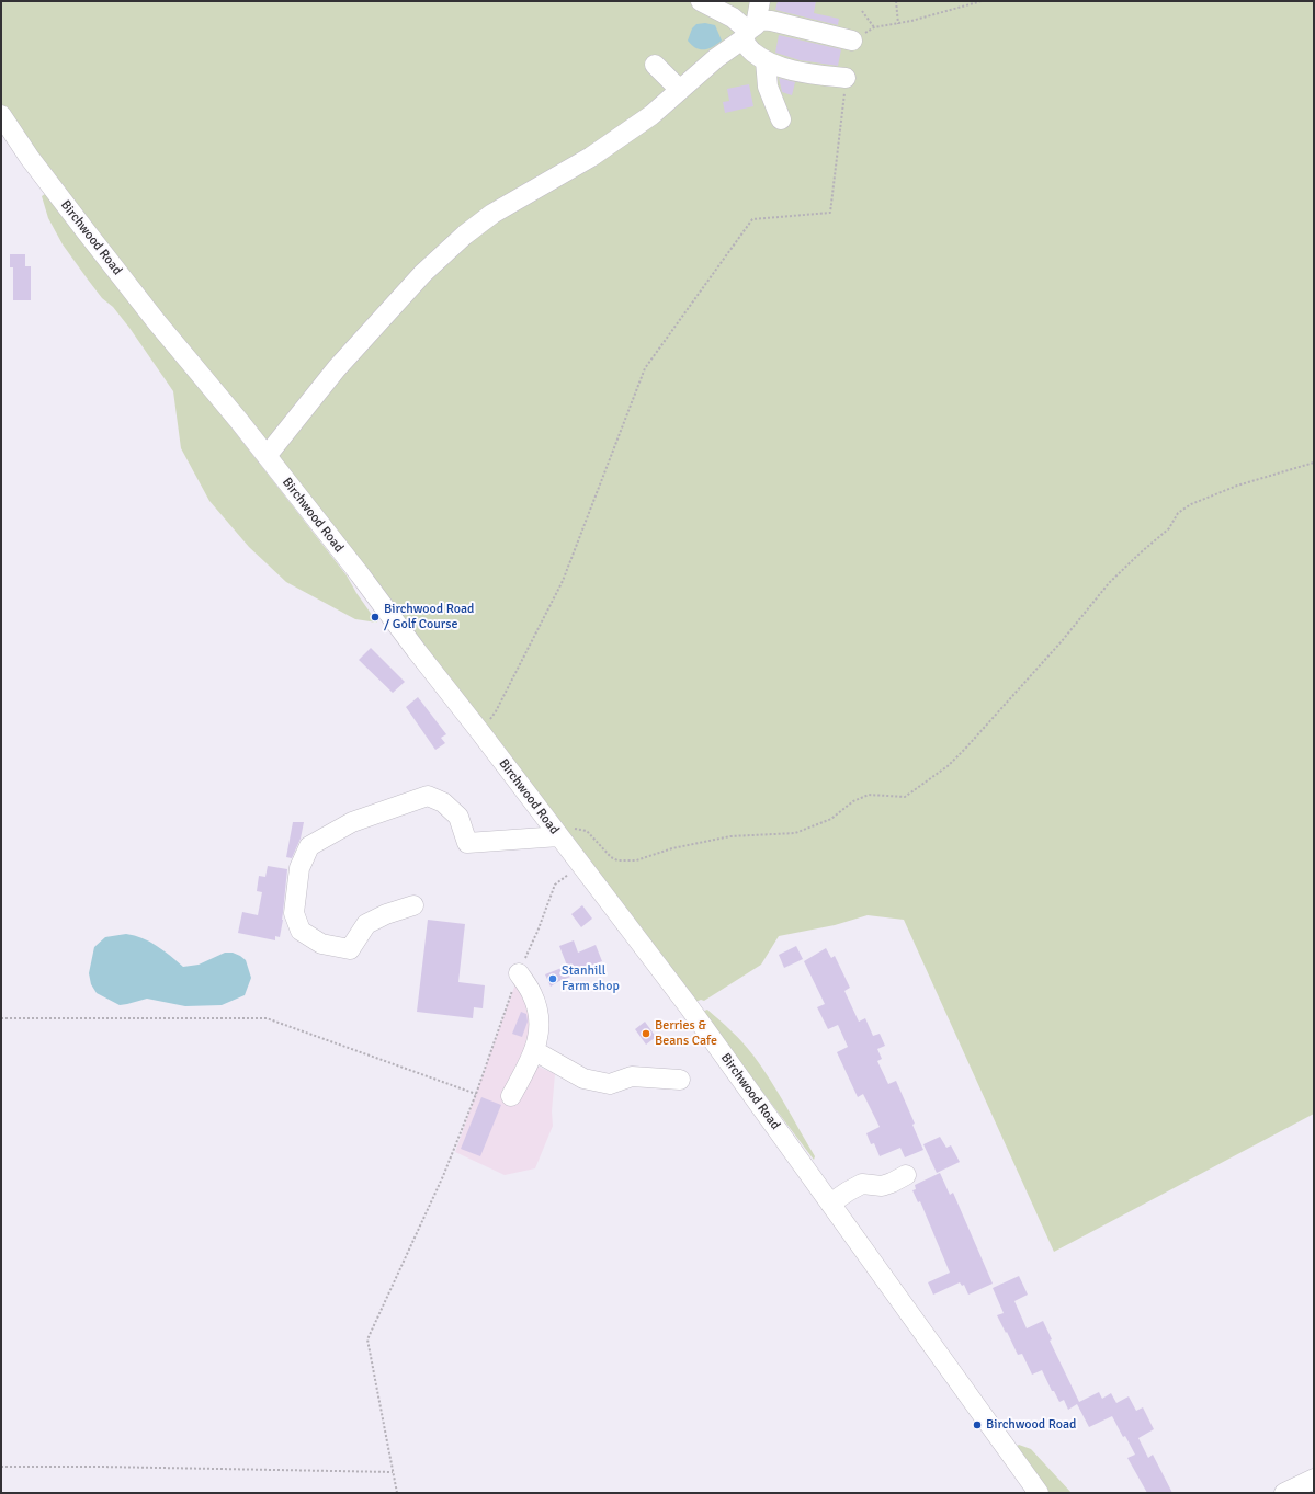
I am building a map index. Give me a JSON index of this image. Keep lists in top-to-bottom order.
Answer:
{
  "streets": {
    "street": ["Birchwood Road"]
  },
  "places": [
    "Birchwood Road / Golf Course",
    "Stanhill Farm shop",
    "Berries & Beans Cafe",
    "Birchwood Road"
  ]
}
